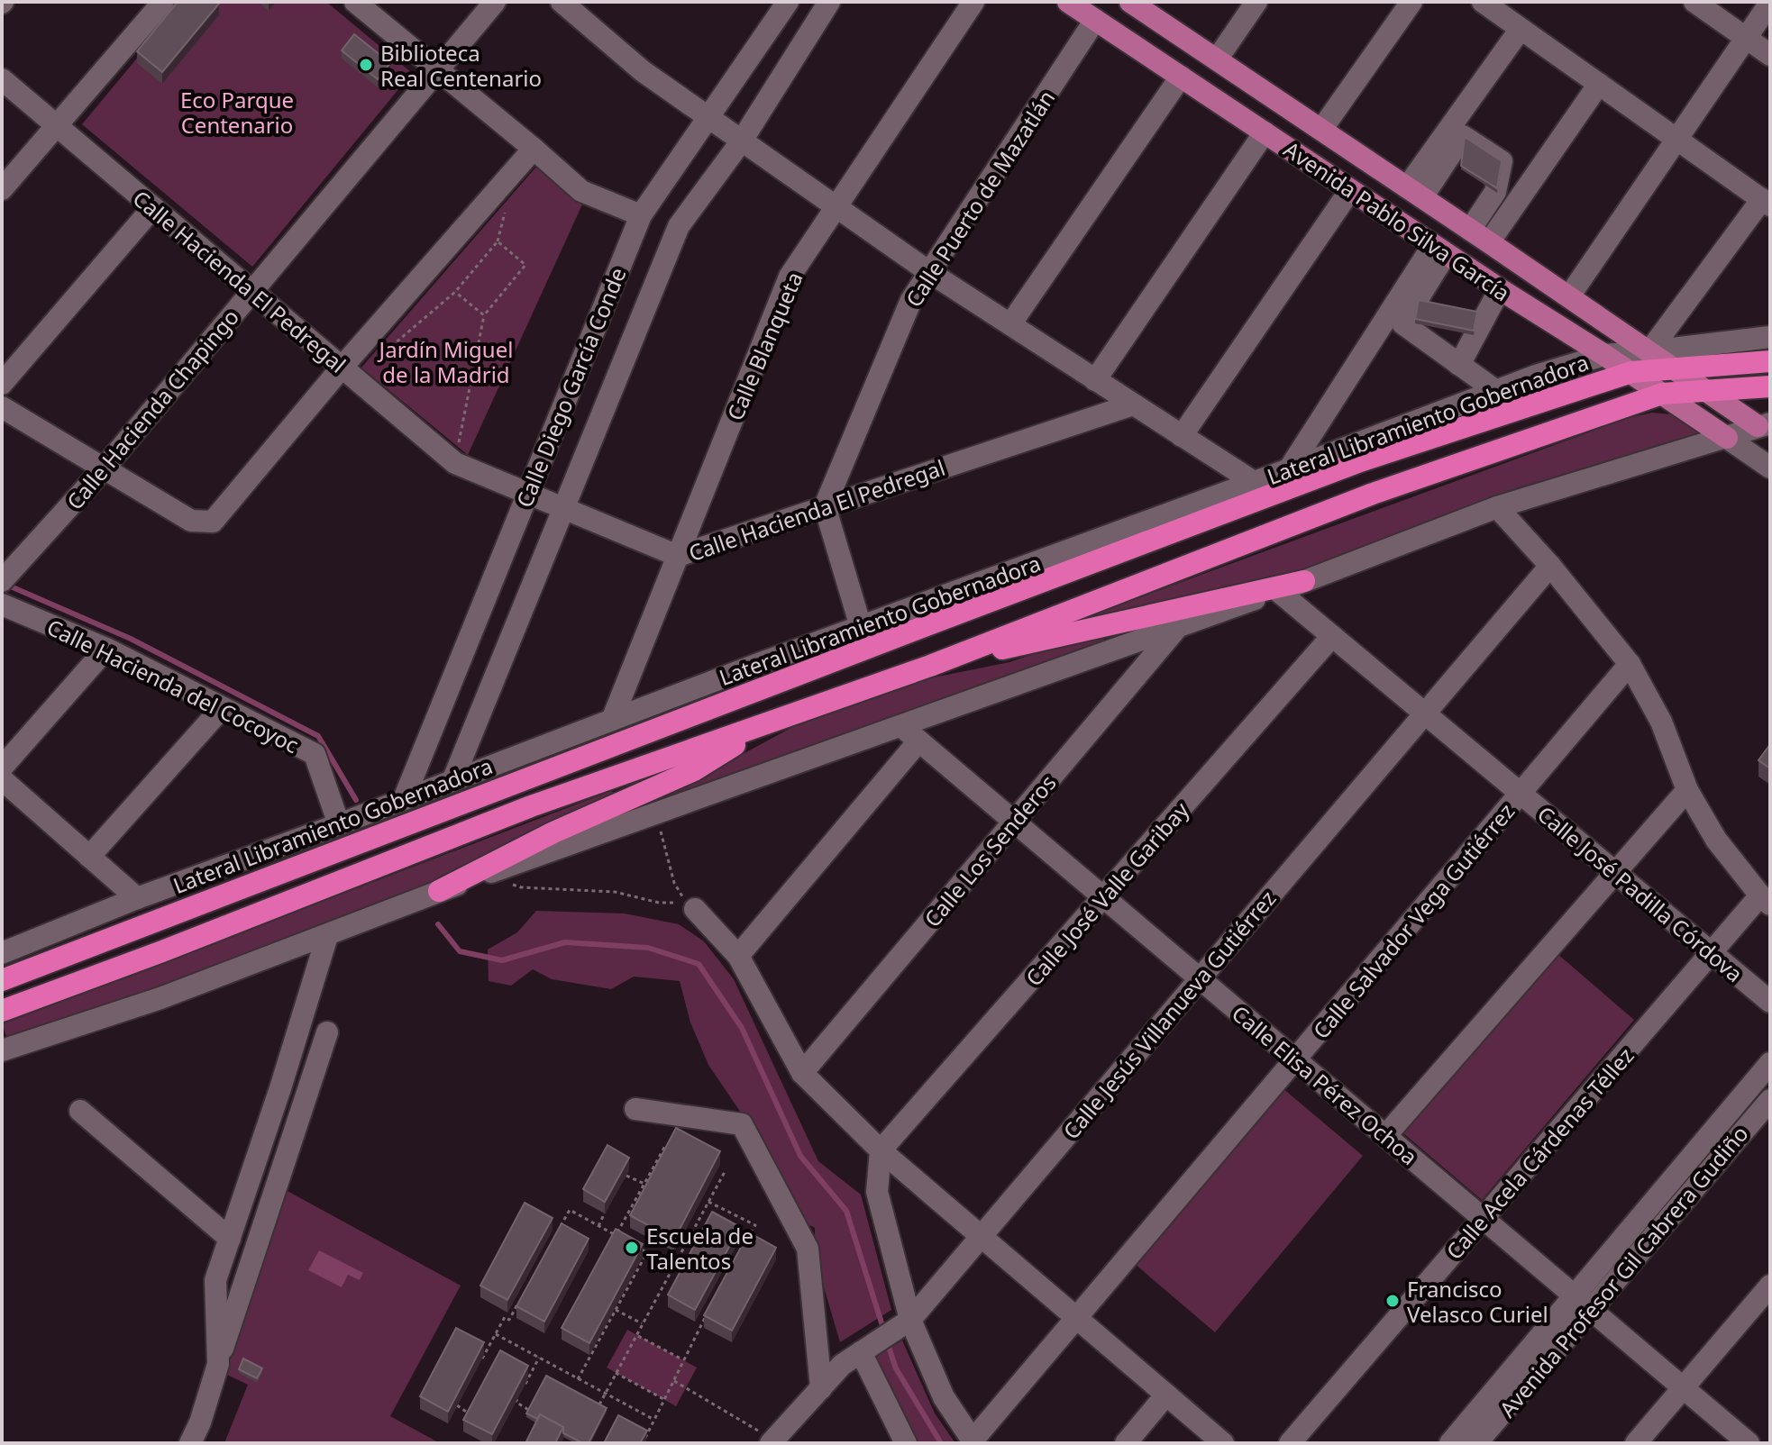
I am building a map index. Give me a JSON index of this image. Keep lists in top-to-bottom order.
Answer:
{
  "streets": {
    "main road": ["Avenida Pablo Silva García"],
    "street": [
      "Calle Puerto de Mazatlán",
      "Calle Hacienda El Pedregal",
      "Calle Blanqueta",
      "Calle Diego García Conde",
      "Calle Hacienda Chapingo",
      "Lateral Libramiento Gobernadora",
      "Calle Hacienda del Cocoyoc",
      "Calle Los Senderos",
      "Calle José Valle Garibay",
      "Calle José Padilla Córdova",
      "Calle Salvador Vega Gutiérrez",
      "Calle Jesús Villanueva Gutiérrez",
      "Calle Elisa Pérez Ochoa",
      "Calle Acela Cárdenas Téllez",
      "Avenida Profesor Gil Cabrera Gudiño"
    ]
  },
  "crossings": [
    ["Calle Puerto de Mazatlán", "Avenida Pablo Silva García"],
    ["Calle Puerto de Mazatlán", "Calle Hacienda El Pedregal"],
    ["Avenida Pablo Silva García", "Lateral Libramiento Gobernadora"],
    ["Calle Hacienda El Pedregal", "Calle Blanqueta"],
    ["Calle Hacienda El Pedregal", "Calle Diego García Conde"],
    ["Calle Hacienda El Pedregal", "Calle Hacienda Chapingo"],
    ["Calle Blanqueta", "Lateral Libramiento Gobernadora"],
    ["Calle Diego García Conde", "Lateral Libramiento Gobernadora"],
    ["Lateral Libramiento Gobernadora", "Calle Hacienda del Cocoyoc"],
    ["Calle Los Senderos", "Calle Elisa Pérez Ochoa"],
    ["Calle José Valle Garibay", "Calle José Padilla Córdova"],
    ["Calle José Valle Garibay", "Calle Elisa Pérez Ochoa"],
    ["Calle José Padilla Córdova", "Calle Salvador Vega Gutiérrez"],
    ["Calle José Padilla Córdova", "Calle Jesús Villanueva Gutiérrez"],
    ["Calle José Padilla Córdova", "Calle Acela Cárdenas Téllez"],
    ["Calle Salvador Vega Gutiérrez", "Calle Elisa Pérez Ochoa"],
    ["Calle Jesús Villanueva Gutiérrez", "Calle Elisa Pérez Ochoa"],
    ["Calle Elisa Pérez Ochoa", "Calle Acela Cárdenas Téllez"],
    ["Calle Elisa Pérez Ochoa", "Avenida Profesor Gil Cabrera Gudiño"]
  ],
  "parks": ["Eco Parque Centenario", "Jardín Miguel de la Madrid"],
  "places": ["Biblioteca Real Centenario", "Escuela de Talentos", "Francisco Velasco Curiel"]
}
